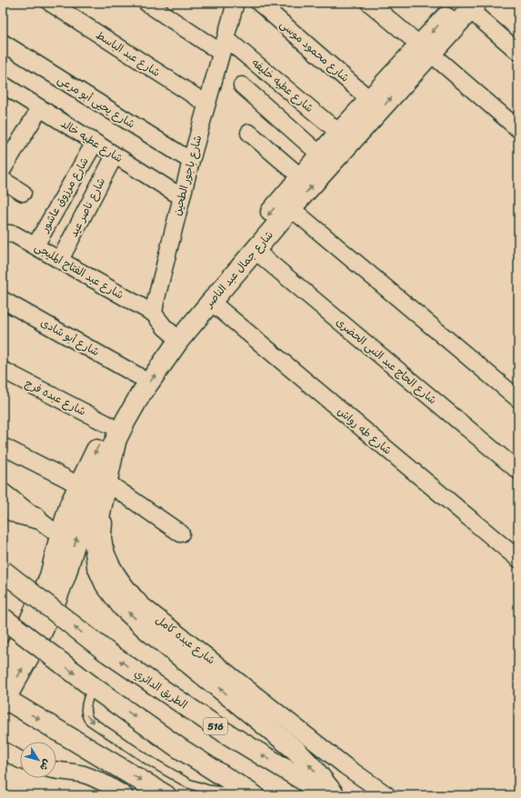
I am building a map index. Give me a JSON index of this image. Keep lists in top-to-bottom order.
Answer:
{
  "streets": {
    "main road": ["شارع جمال عبد الناصر", "الطريق الدائري", "516"],
    "street": [
      "شارع محمود موسى",
      "شارع عبد الباسط",
      "شارع عطيه خليفه",
      "شارع يحيى أبو مرعى",
      "شارع عطيه خالد",
      "شارع باجور الطحين",
      "شارع مرزوق عاشور",
      "شارع ناصر عيد",
      "شارع عبد الفتاح المليجى",
      "شارع أبو شادى",
      "شارع الحاج عبد النبى الحضرى",
      "شارع عبده فرج",
      "شارع طه رواش",
      "شارع عبده كامل"
    ]
  },
  "crossings": [
    ["شارع محمود موسى", "شارع جمال عبد الناصر"],
    ["شارع عبد الباسط", "شارع باجور الطحين"],
    ["شارع عطيه خليفه", "شارع باجور الطحين"],
    ["شارع عطيه خليفه", "شارع جمال عبد الناصر"],
    ["شارع يحيى أبو مرعى", "شارع باجور الطحين"],
    ["شارع عطيه خالد", "شارع باجور الطحين"],
    ["شارع عطيه خالد", "شارع مرزوق عاشور"],
    ["شارع عطيه خالد", "شارع ناصر عيد"],
    ["شارع باجور الطحين", "شارع عبد الفتاح المليجى"],
    ["شارع مرزوق عاشور", "شارع عبد الفتاح المليجى"],
    ["شارع ناصر عيد", "شارع عبد الفتاح المليجى"],
    ["شارع جمال عبد الناصر", "شارع أبو شادى"],
    ["شارع جمال عبد الناصر", "شارع الحاج عبد النبى الحضرى"],
    ["شارع جمال عبد الناصر", "شارع عبده فرج"],
    ["شارع جمال عبد الناصر", "شارع طه رواش"],
    ["شارع جمال عبد الناصر", "شارع عبده كامل"],
    ["شارع عبده فرج", "شارع عبده كامل"]
  ],
  "north": "bottom right"
}
